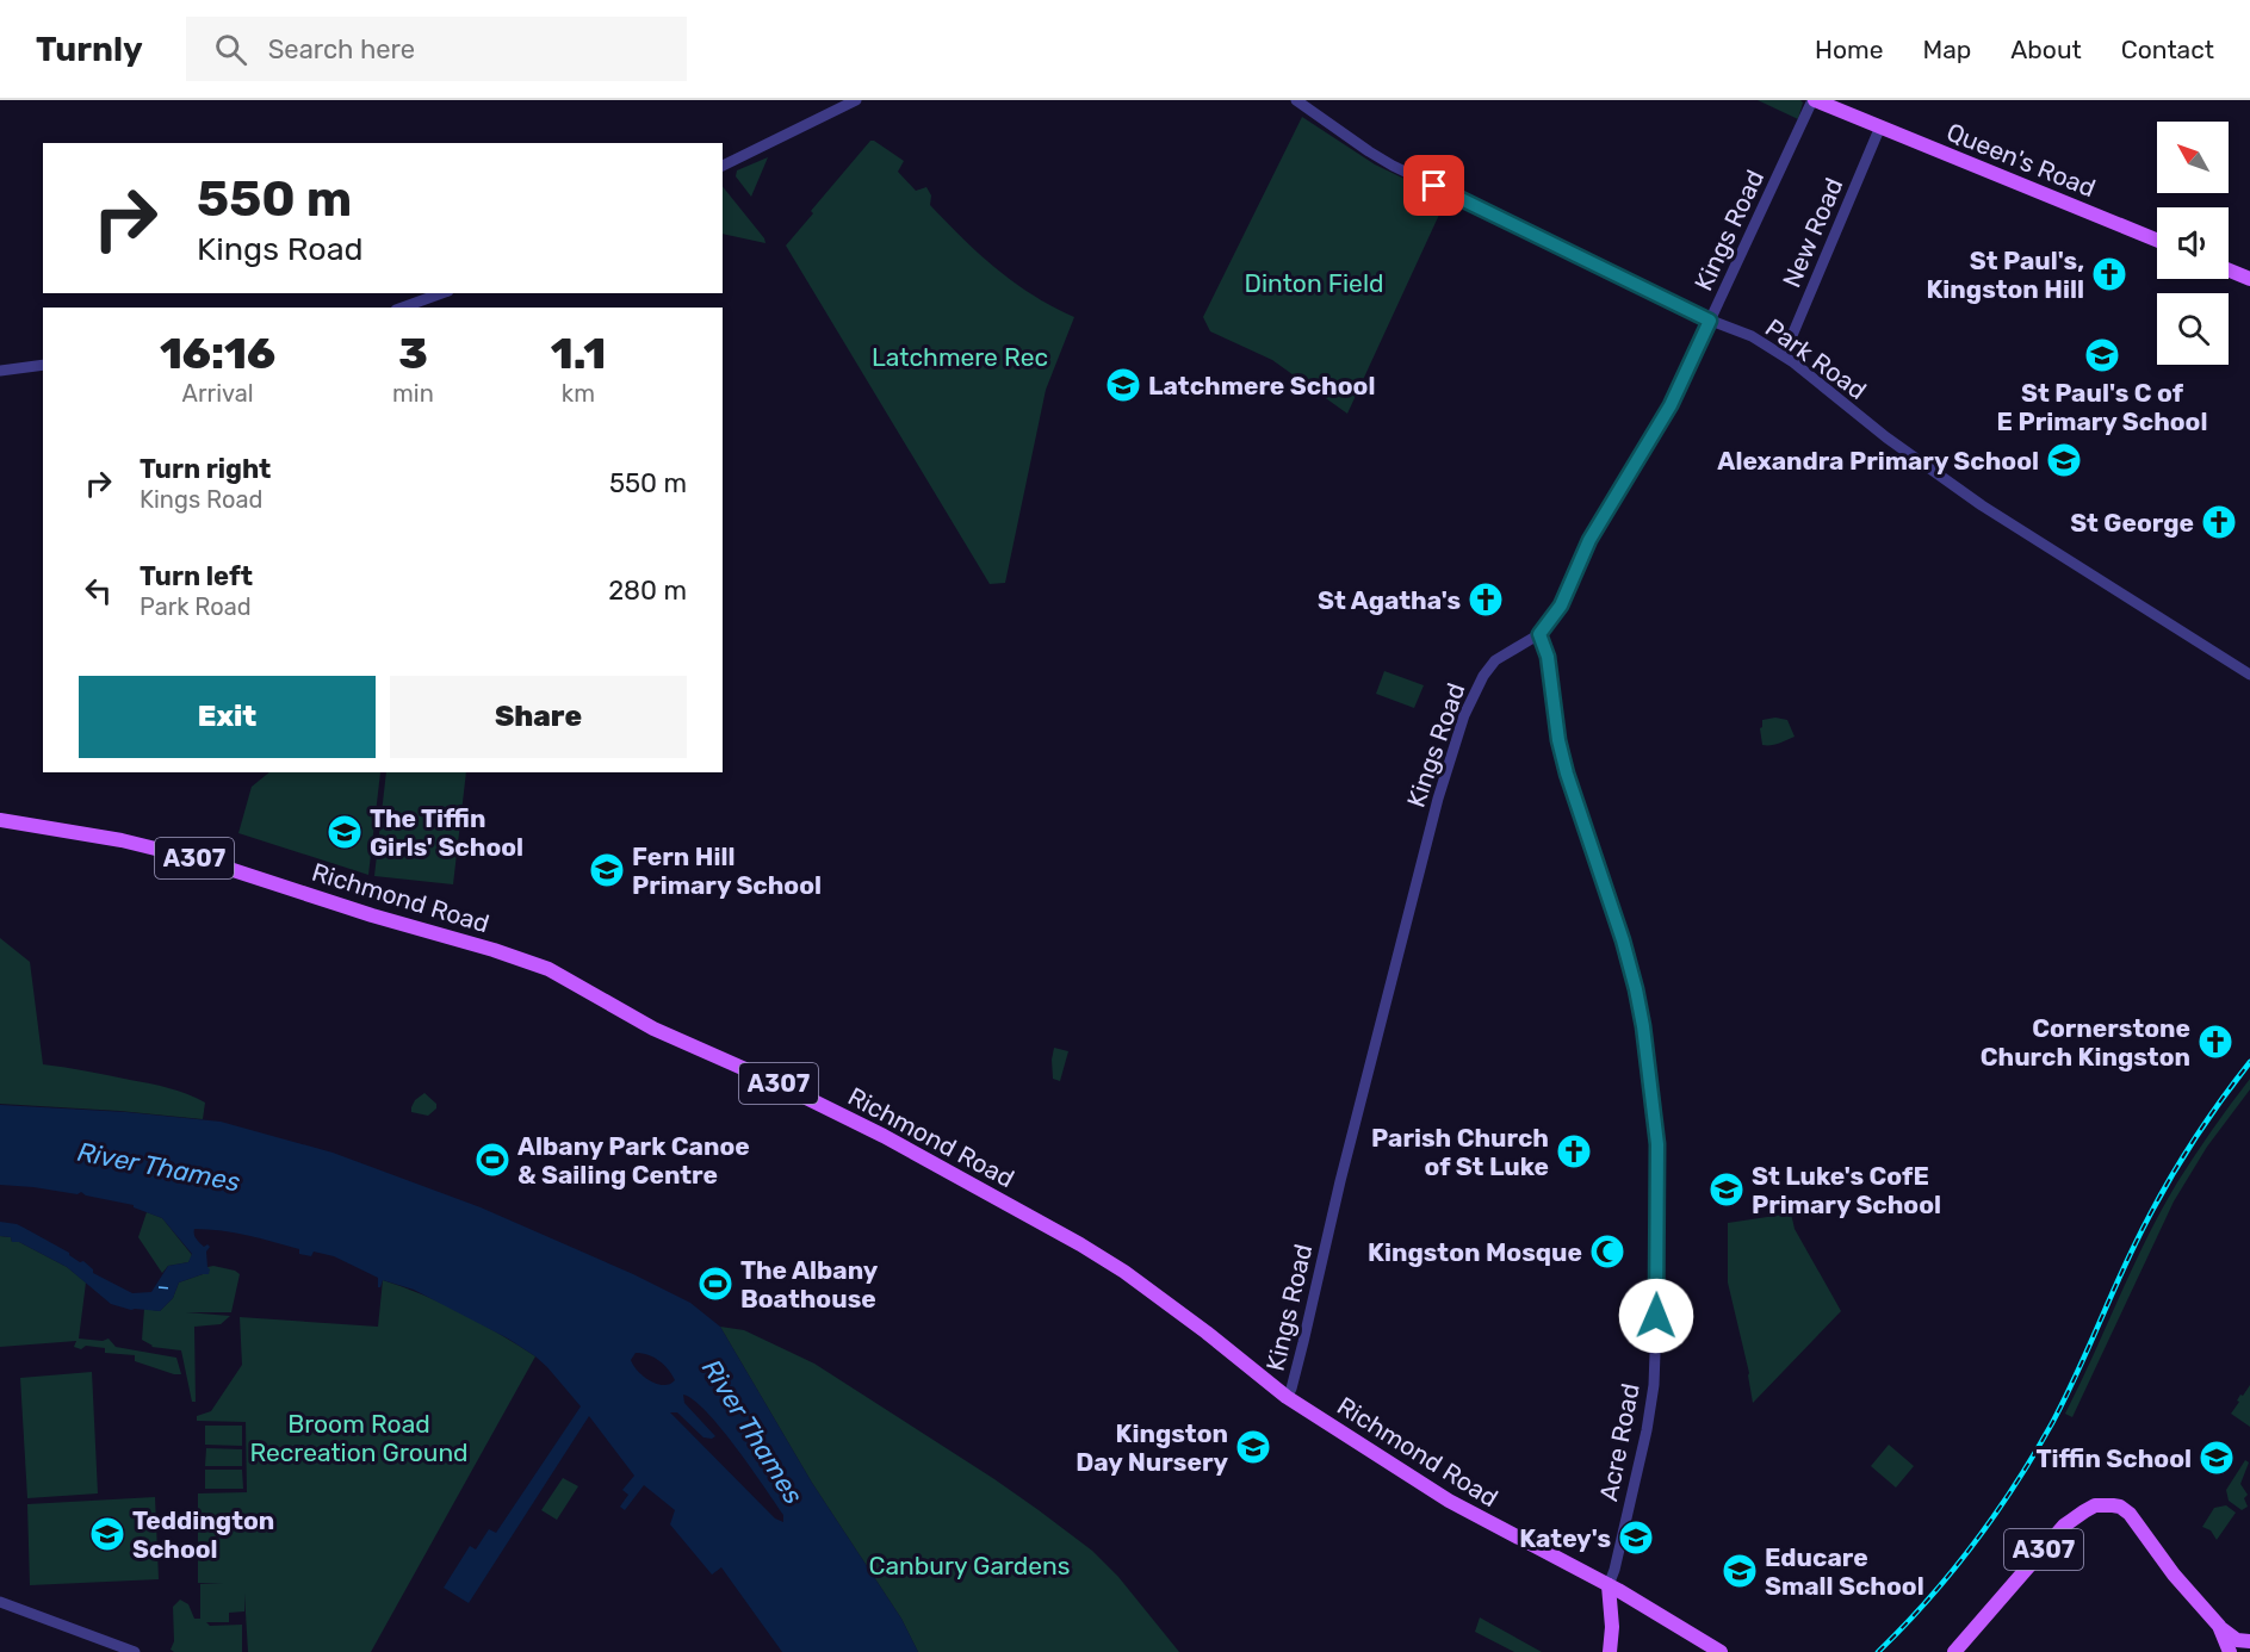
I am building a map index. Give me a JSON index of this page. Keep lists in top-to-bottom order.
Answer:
{
  "streets": {
    "main road": ["Queen's Road", "A307", "Richmond Road"],
    "street": [
      "Kings Road",
      "New Road",
      "Park Road",
      "Acre Road"
    ]
  },
  "crossings": [
    ["Queen's Road", "Kings Road"],
    ["Queen's Road", "New Road"],
    ["Kings Road", "Park Road"],
    ["Kings Road", "Richmond Road"],
    ["Kings Road", "Acre Road"],
    ["New Road", "Park Road"],
    ["Richmond Road", "Acre Road"]
  ],
  "water": ["River Thames"],
  "parks": [
    "Dinton Field",
    "Latchmere Rec",
    "Broom Road Recreation Ground",
    "Canbury Gardens"
  ],
  "places": {
    "church": [
      "St Paul's, Kingston Hill",
      "St George",
      "St Agatha's",
      "Cornerstone Church Kingston",
      "Parish Church of St Luke"
    ],
    "school or university": [
      "St Paul's C of E Primary School",
      "Latchmere School",
      "Alexandra Primary School",
      "The Tiffin Girls' School",
      "Fern Hill Primary School",
      "St Luke's CofE Primary School",
      "Kingston Day Nursery",
      "Tiffin School",
      "Teddington School",
      "Katey's",
      "Educare Small School"
    ],
    "sports": ["Albany Park Canoe & Sailing Centre", "The Albany Boathouse"],
    "mosque": ["Kingston Mosque"]
  },
  "north": "top left",
  "page": {
    "header": "Turnly",
    "search": "Search here",
    "nav": [
      "Home",
      "Map",
      "About",
      "Contact"
    ],
    "turn": ["550 m", "Kings Road"],
    "eta": [
      "16:16",
      "Arrival",
      "3",
      "min",
      "1.1",
      "km"
    ],
    "list": [
      {
        "name": "Turn right",
        "note": "Kings Road",
        "value": "550 m"
      },
      {
        "name": "Turn left",
        "note": "Park Road",
        "value": "280 m"
      }
    ],
    "buttons": ["Exit", "Share"]
  }
}
